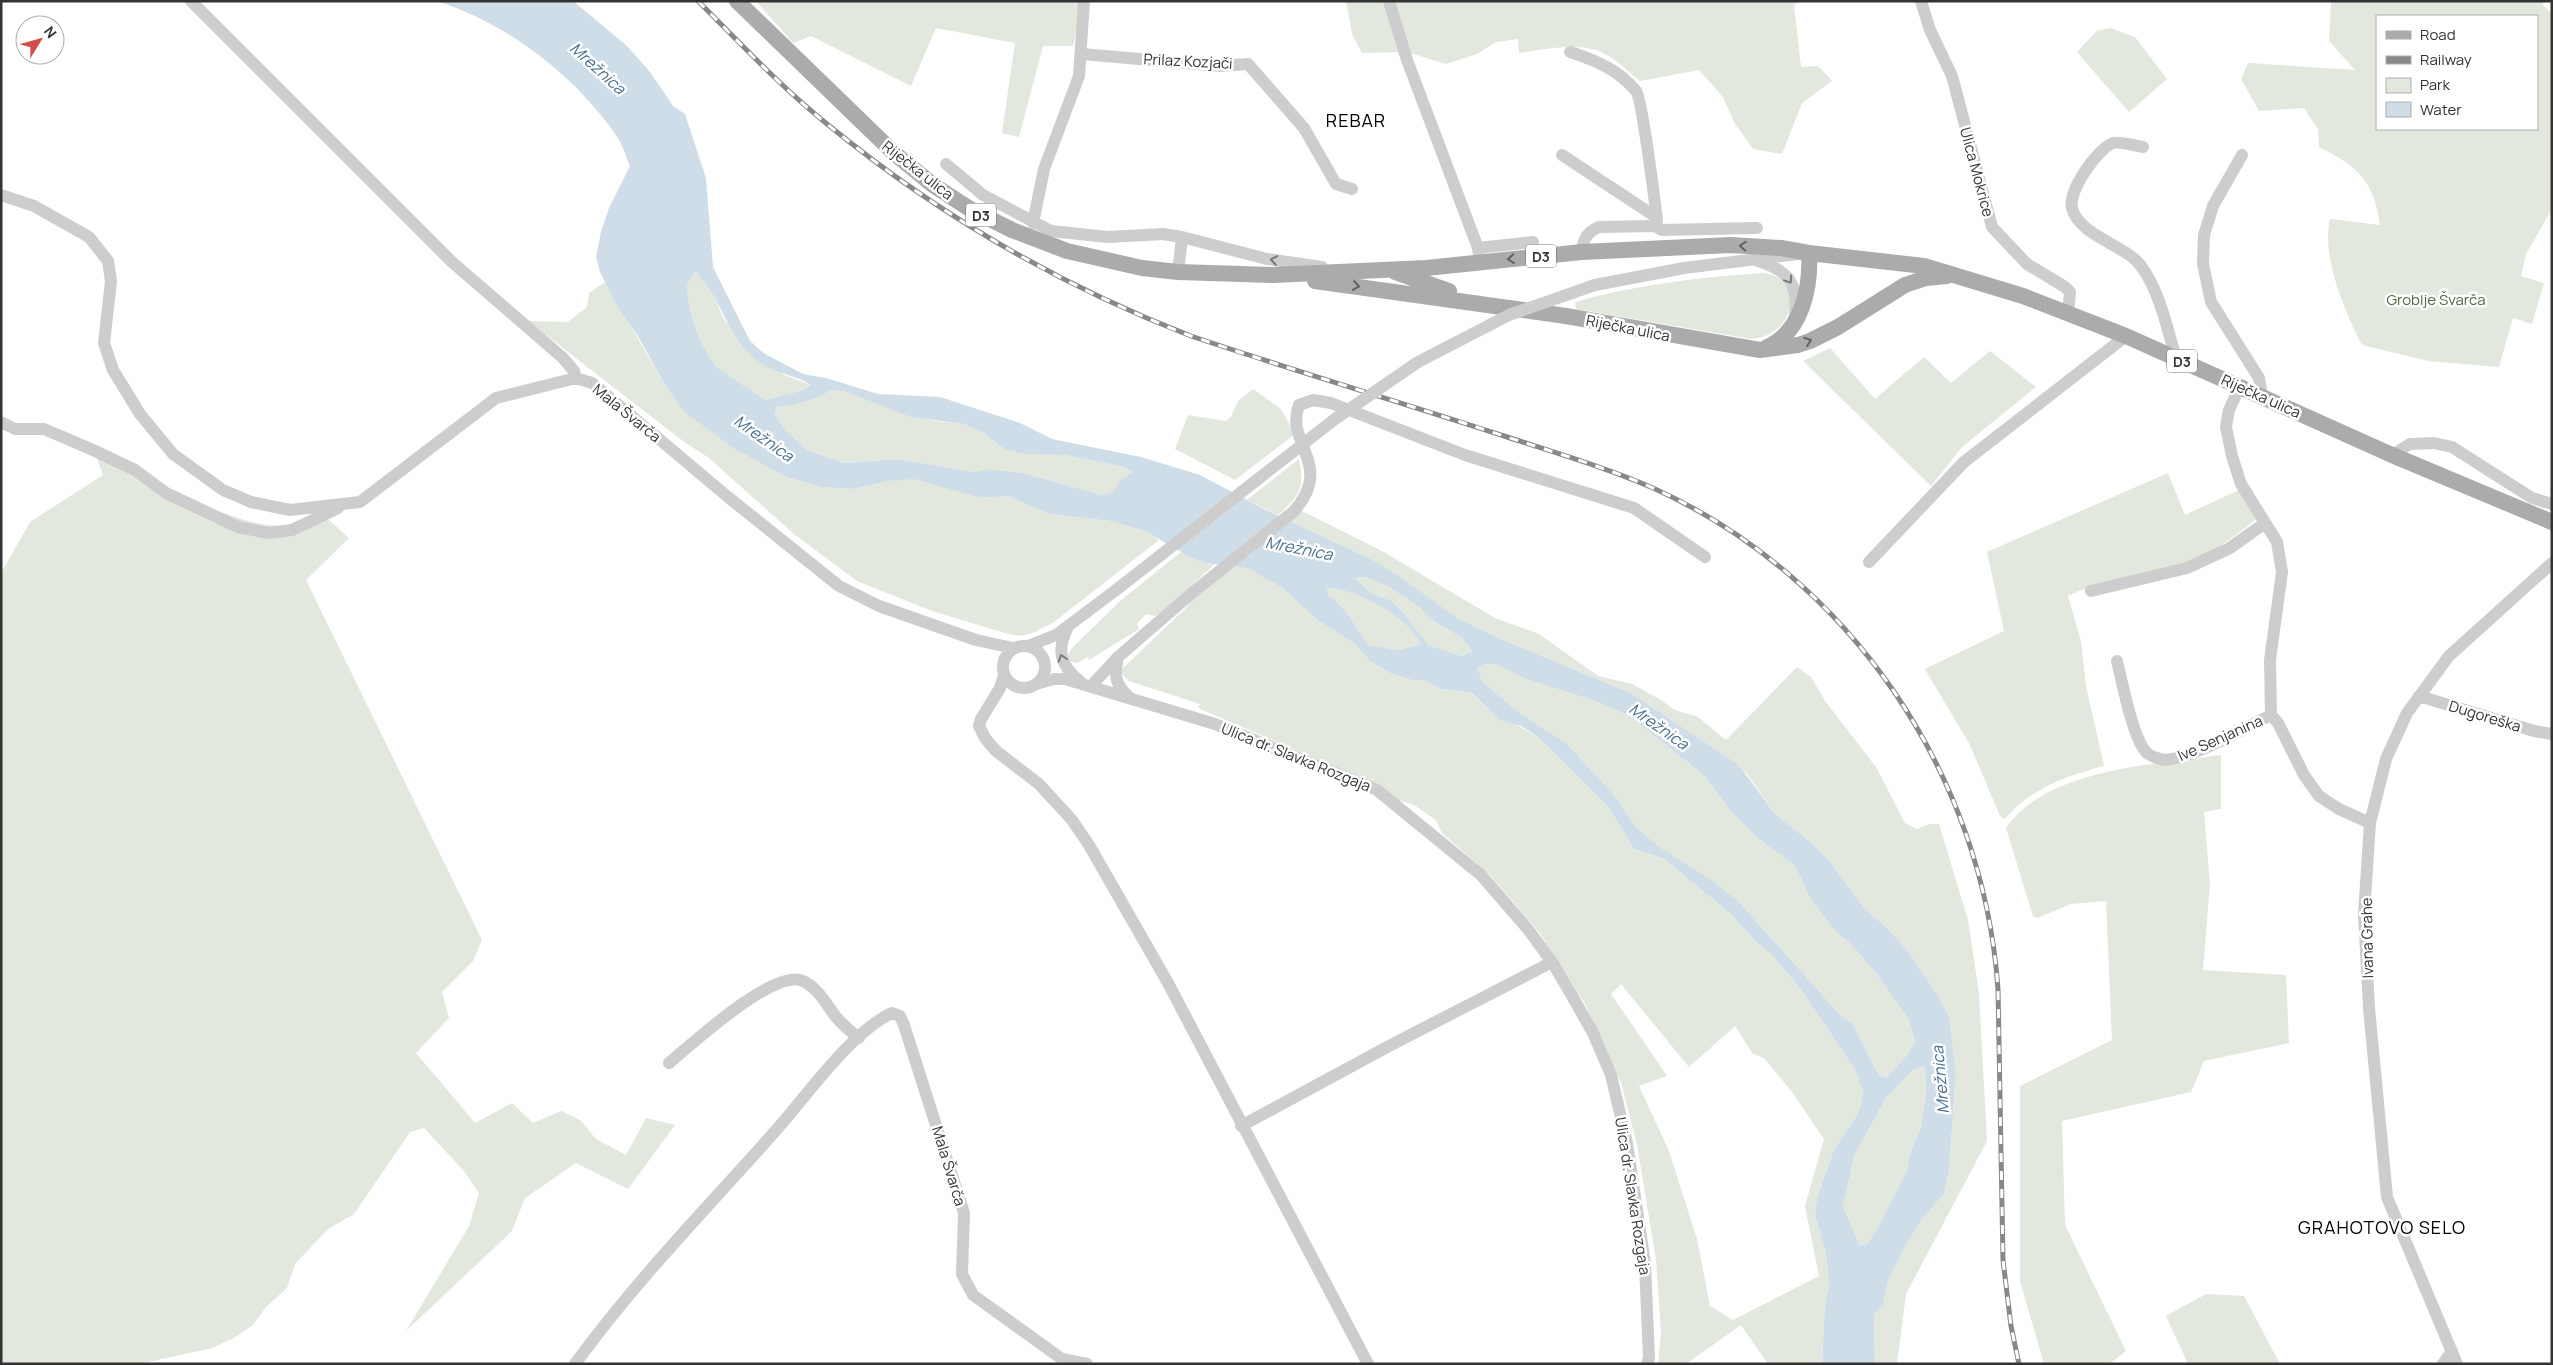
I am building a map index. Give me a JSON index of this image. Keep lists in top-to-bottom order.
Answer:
{
  "streets": {
    "main road": ["Riječka ulica", "D3"],
    "street": [
      "Prilaz Kozjači",
      "Ulica Mokrice",
      "Mala Švarča",
      "Dugoreška",
      "Ive Senjanina",
      "Ulica dr. Slavka Rozgaja",
      "Ivana Grahe"
    ]
  },
  "crossings": [
    ["Riječka ulica", "Ulica Mokrice"],
    ["Riječka ulica", "Ive Senjanina"],
    ["Mala Švarča", "Ulica dr. Slavka Rozgaja"],
    ["Dugoreška", "Ivana Grahe"],
    ["Ive Senjanina", "Ivana Grahe"]
  ],
  "districts": ["REBAR", "GRAHOTOVO SELO"],
  "water": ["Mrežnica"],
  "parks": ["Groblje Švarča"],
  "legend": [
    "Road",
    "Railway",
    "Park",
    "Water"
  ],
  "north": "top right"
}
